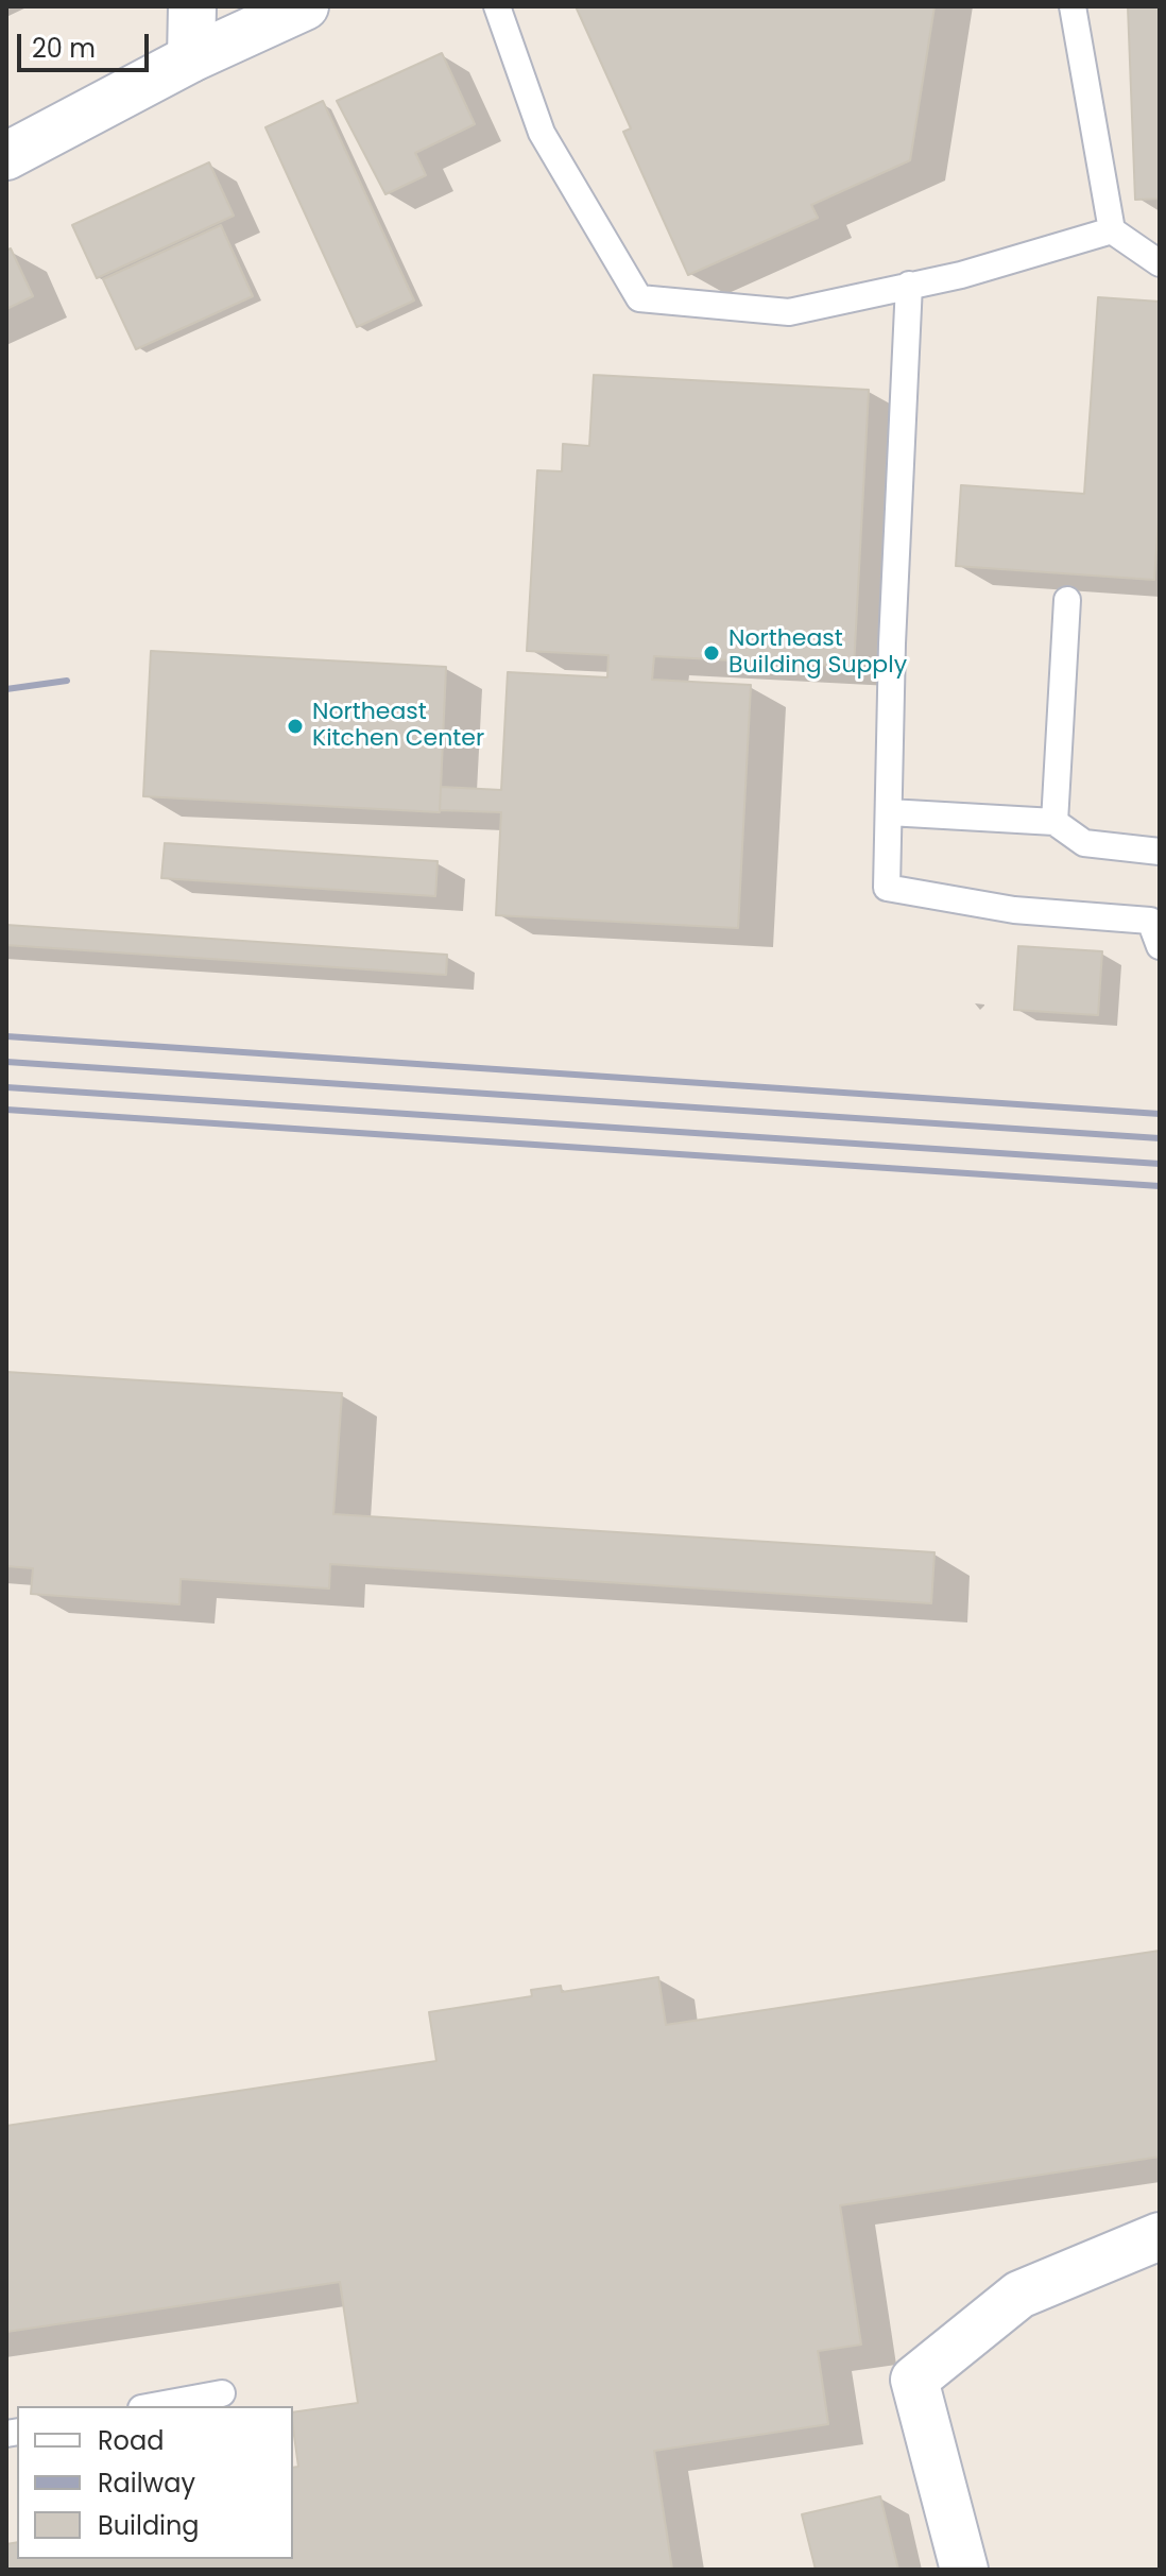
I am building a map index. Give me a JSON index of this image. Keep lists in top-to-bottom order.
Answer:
{
  "places": ["Northeast Building Supply", "Northeast Kitchen Center"],
  "legend": ["Road", "Railway", "Building"],
  "scale_bar": "20 m"
}
